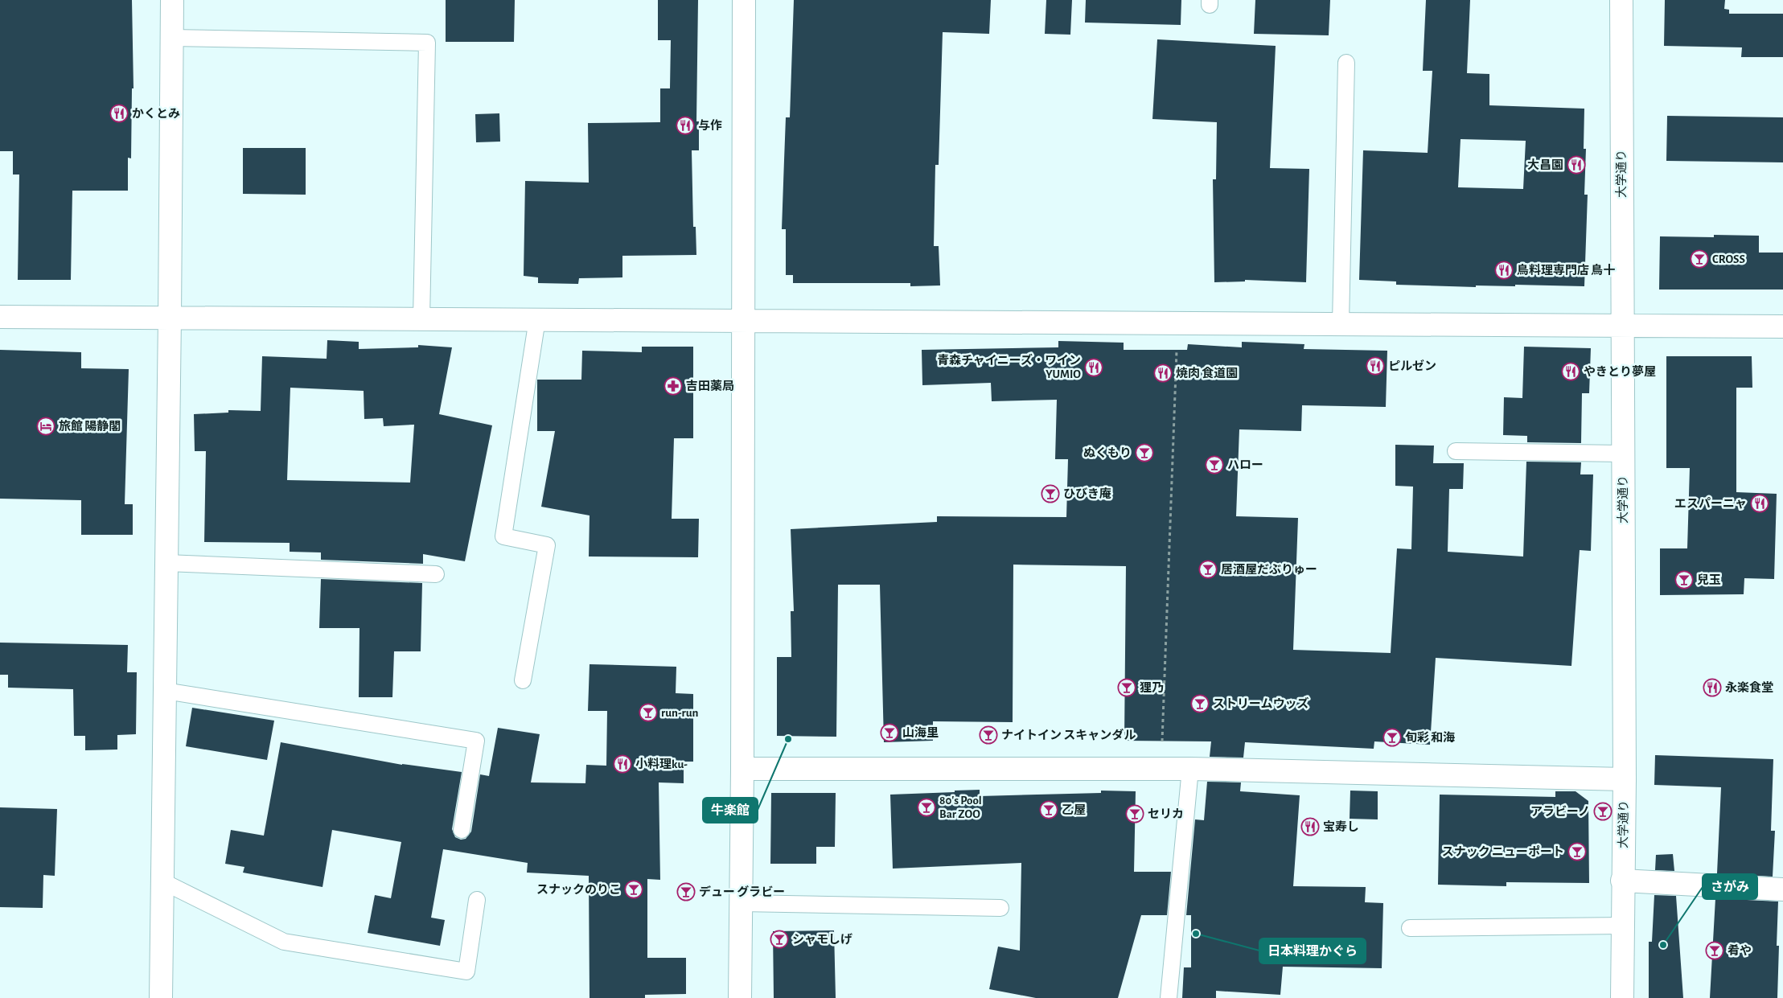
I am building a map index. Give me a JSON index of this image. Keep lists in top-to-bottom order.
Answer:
{
  "streets": {
    "street": ["大学通り"]
  },
  "places": {
    "restaurant": [
      "かくとみ",
      "与作",
      "大昌園",
      "鳥料理専門店 鳥十",
      "ピルゼン",
      "青森チャイニーズ・ワイン YUMIO",
      "やきとり夢屋",
      "焼肉 食道園",
      "エスパーニャ",
      "永楽食堂",
      "小料理ku-",
      "宝寿し"
    ],
    "bar": [
      "CROSS",
      "ぬくもり",
      "ハロー",
      "ひびき庵",
      "居酒屋だぶりゅー",
      "兒玉",
      "狸乃",
      "ストリームウッズ",
      "run-run",
      "山海里",
      "ナイトイン スキャンダル",
      "旬彩 和海",
      "80's Pool Bar ZOO",
      "乙屋",
      "アラビーノ",
      "セリカ",
      "スナック ニューポート",
      "スナックのりこ",
      "デュー グラビー",
      "シャモしげ",
      "肴や"
    ],
    "pharmacy": ["吉田薬局"],
    "hotel": ["旅館 陽静閣"],
    "other": ["牛楽館", "日本料理かぐら", "さがみ"]
  }
}
